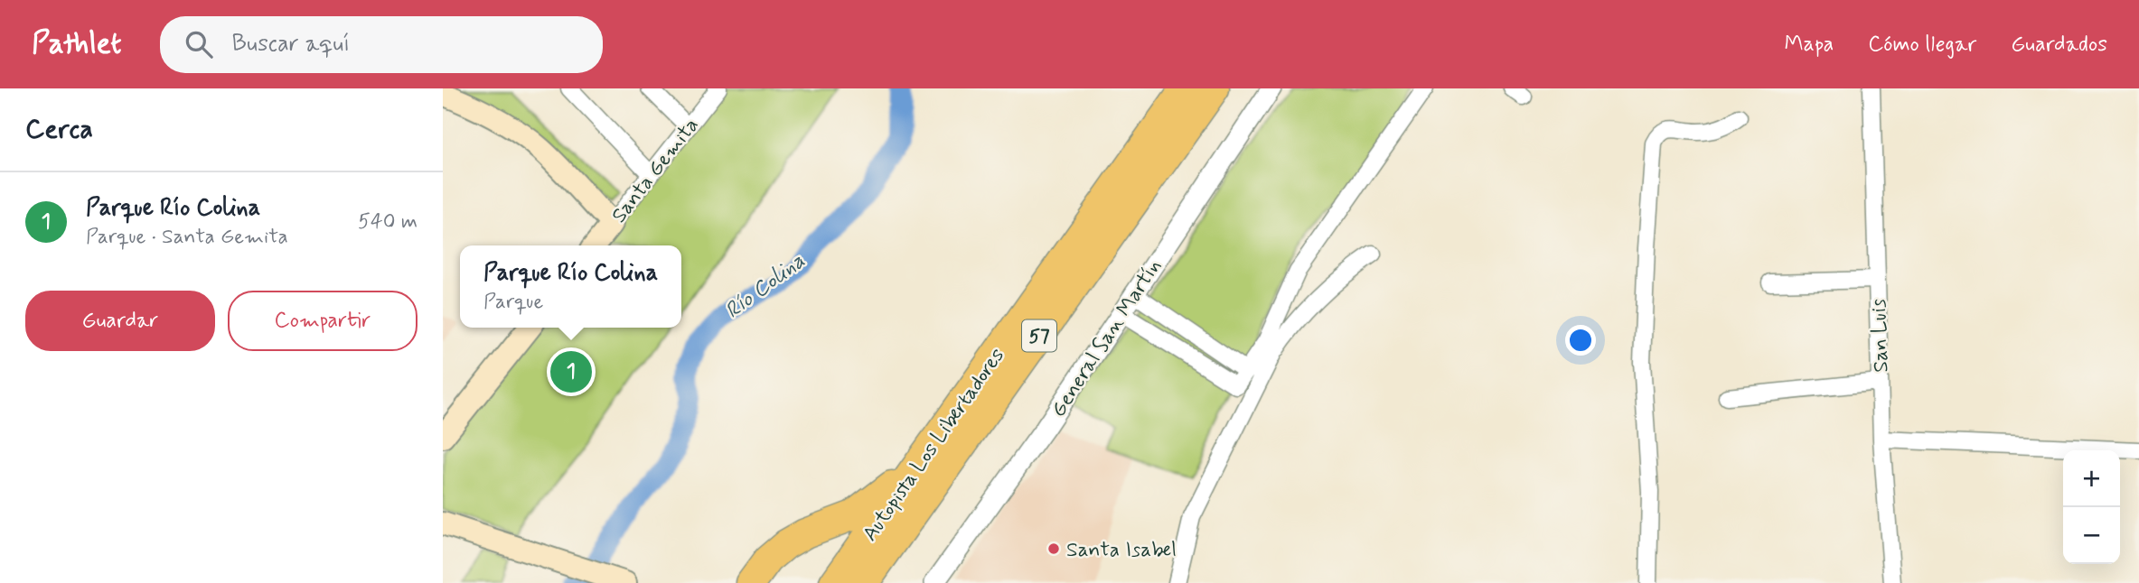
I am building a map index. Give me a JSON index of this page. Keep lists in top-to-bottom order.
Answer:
{
  "streets": {
    "highway": ["57", "Autopista Los Libertadores"],
    "main road": ["Santa Gemita"],
    "street": ["San Luis", "General San Martín"]
  },
  "water": ["Río Colina"],
  "places": ["Santa Isabel"],
  "page": {
    "header": "Pathlet",
    "search": "Buscar aquí",
    "nav": ["Mapa", "Cómo llegar", "Guardados"],
    "heading": "Cerca",
    "list": [
      {
        "mark": "1",
        "name": "Parque Río Colina",
        "note": "Parque · Santa Gemita",
        "value": "540 m"
      }
    ],
    "popup": ["Parque Río Colina", "Parque"],
    "buttons": ["Guardar", "Compartir"],
    "pins": "1",
    "map_buttons": ["+", "−"]
  }
}
